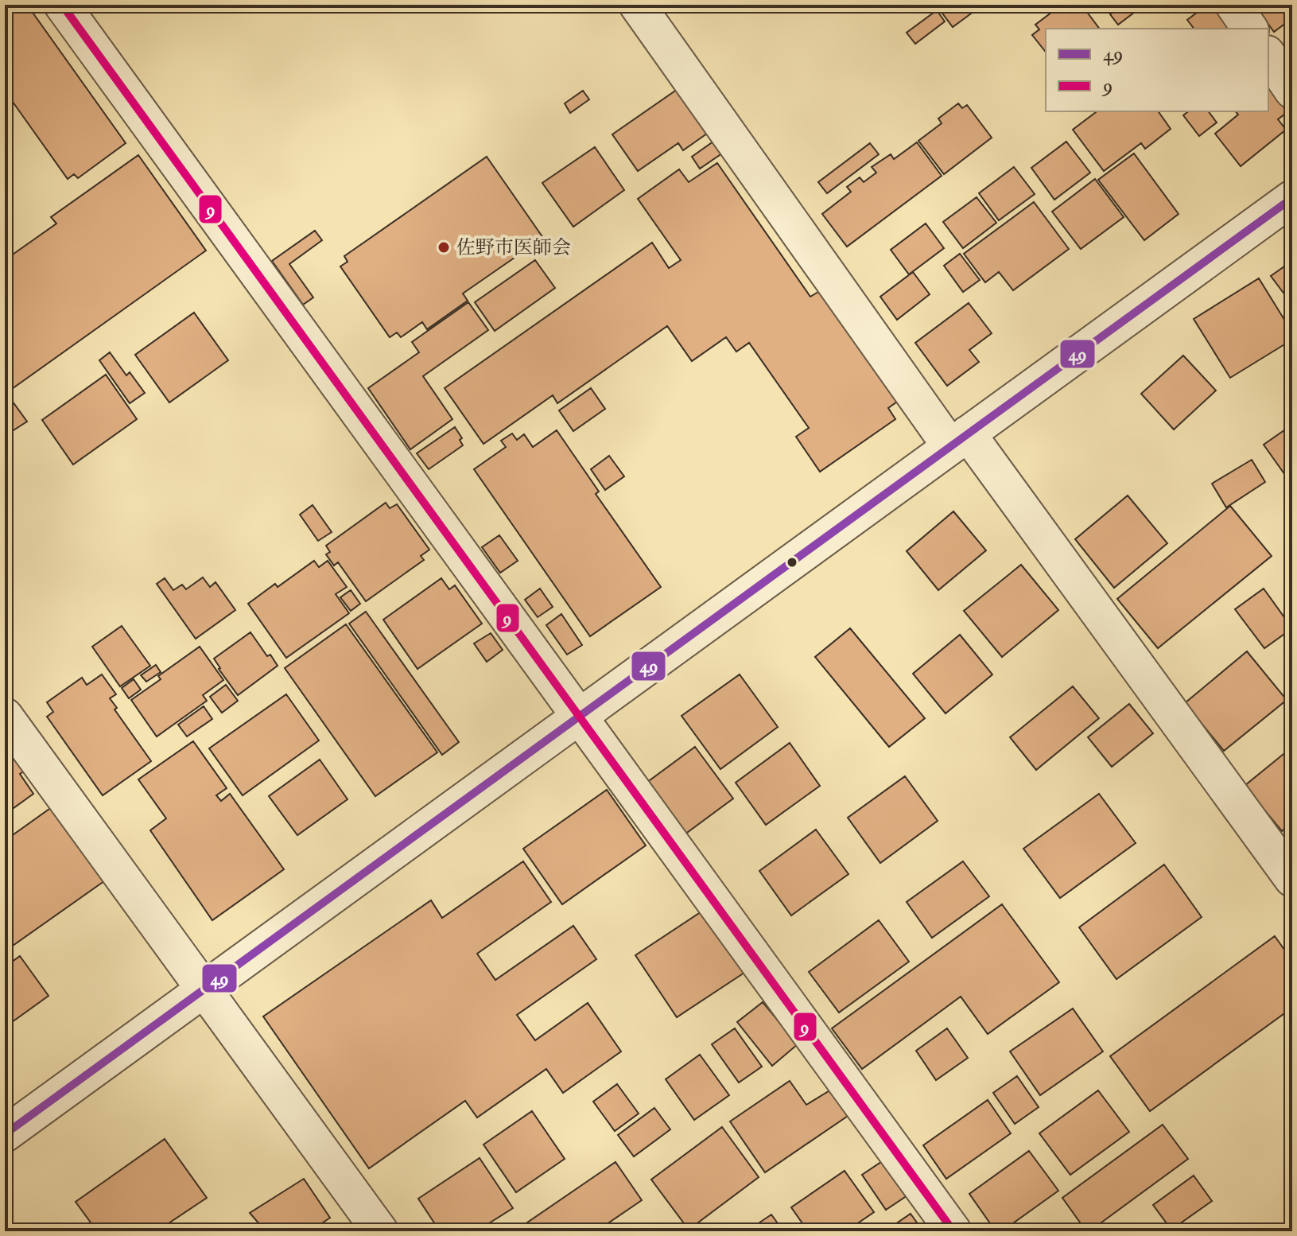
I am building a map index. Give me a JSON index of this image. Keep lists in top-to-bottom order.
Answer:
{
  "places": ["佐野市医師会"],
  "lines": ["transit line 9", "transit line 49"],
  "legend": ["49", "9"]
}
